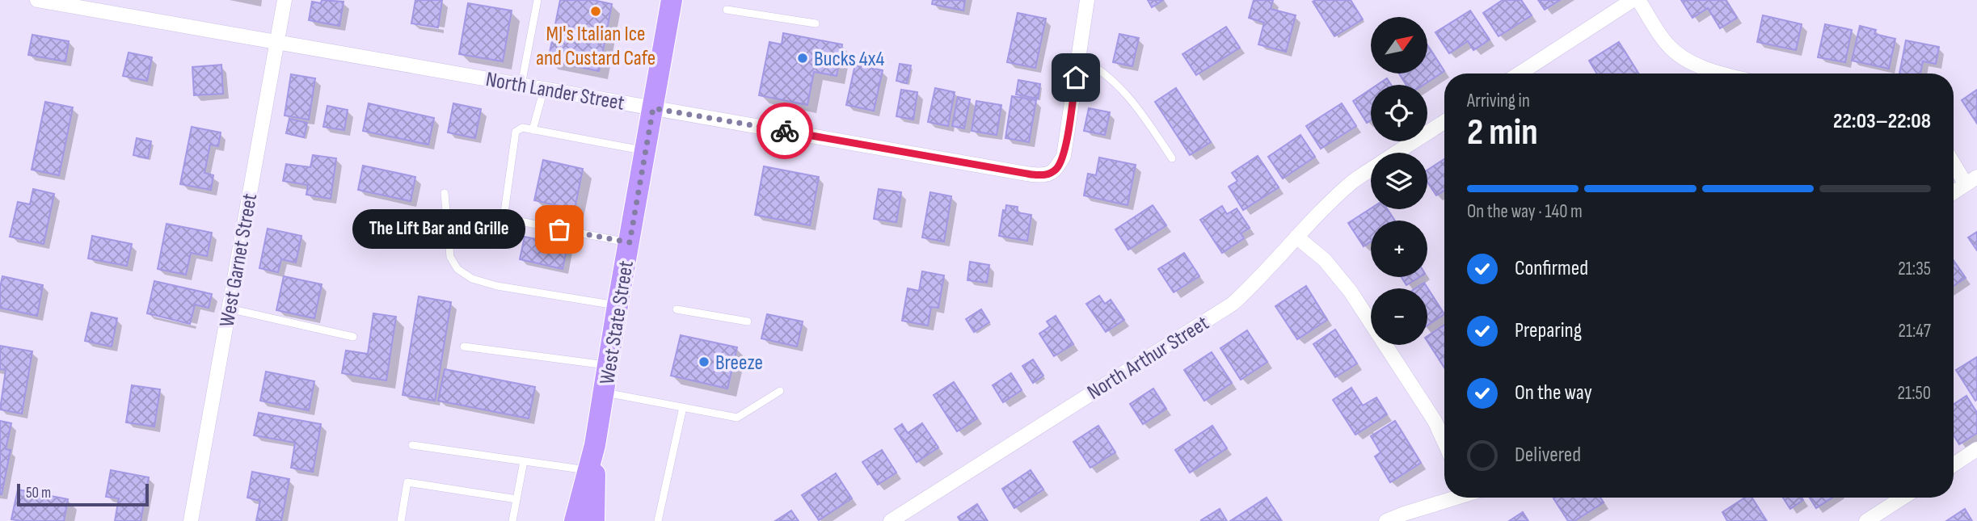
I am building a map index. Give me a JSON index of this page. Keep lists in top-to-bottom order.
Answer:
{
  "streets": {
    "main road": ["West State Street"],
    "street": ["North Lander Street", "West Garnet Street", "North Arthur Street"]
  },
  "crossings": [
    ["North Lander Street", "West Garnet Street"],
    ["North Lander Street", "West State Street"]
  ],
  "places": [
    "MJ's Italian Ice and Custard Cafe",
    "Bucks 4x4",
    "The Lift Bar and Grille",
    "Breeze"
  ],
  "scale_bar": "50 m",
  "north": "top right",
  "page": {
    "map_buttons": ["+", "−"],
    "heading": ["2 min", "Arriving in", "22:03–22:08"],
    "bar": "On the way · 140 m",
    "bubble": "The Lift Bar and Grille",
    "list": [
      ["Confirmed", "21:35"],
      ["Preparing", "21:47"],
      ["On the way", "21:50"],
      "Delivered"
    ],
    "scale": "50 m"
  }
}
